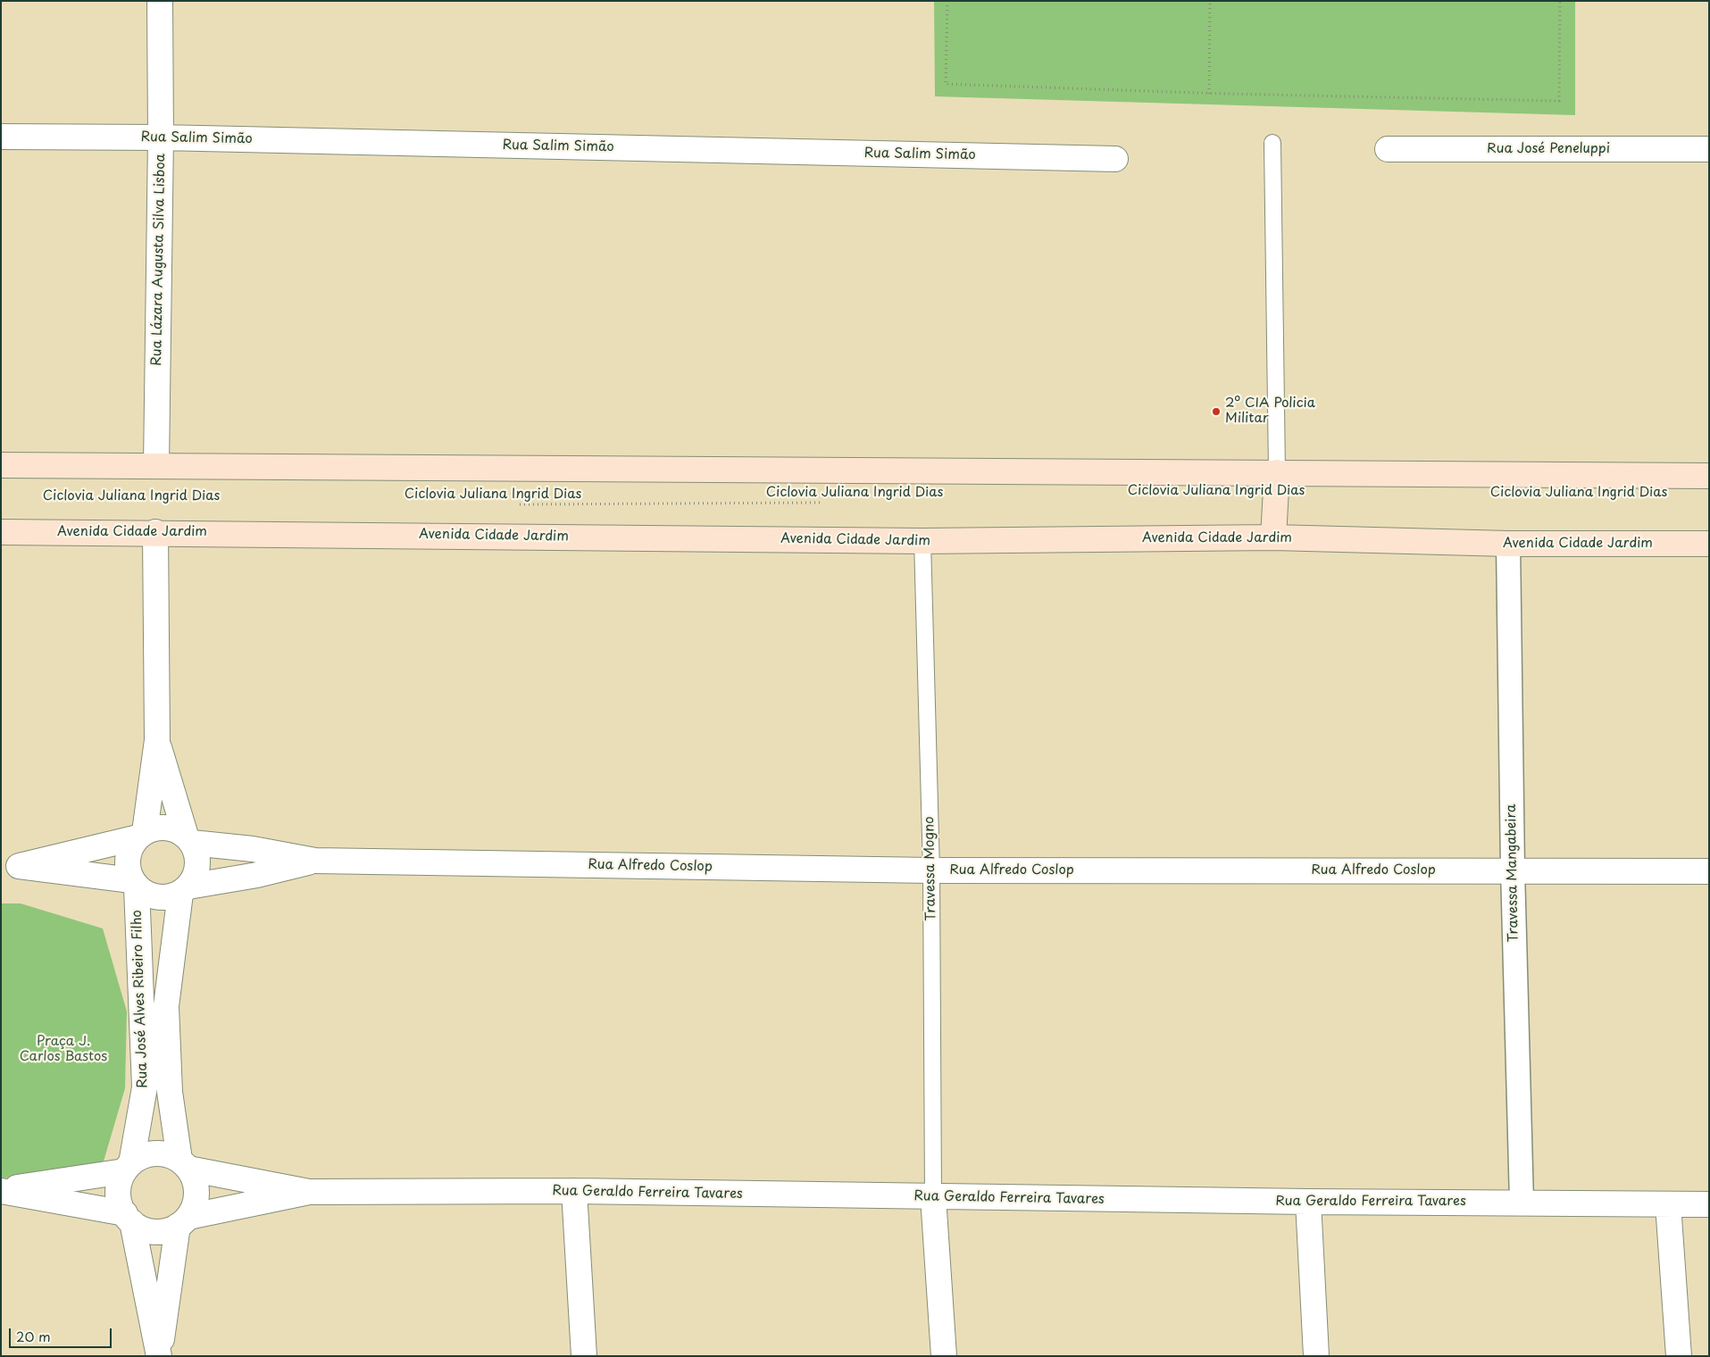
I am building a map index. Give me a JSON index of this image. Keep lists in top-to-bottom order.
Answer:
{
  "streets": {
    "main road": ["Avenida Cidade Jardim"],
    "street": [
      "Rua Salim Simão",
      "Rua José Peneluppi",
      "Rua Lázara Augusta Silva Lisboa",
      "Rua Alfredo Coslop",
      "Travessa Mangabeira",
      "Rua José Alves Ribeiro Filho",
      "Rua Geraldo Ferreira Tavares"
    ],
    "lane": ["Travessa Mogno"],
    "path": ["Ciclovia Juliana Ingrid Dias"]
  },
  "crossings": [
    ["Rua Salim Simão", "Rua Lázara Augusta Silva Lisboa"],
    ["Avenida Cidade Jardim", "Travessa Mogno"],
    ["Avenida Cidade Jardim", "Travessa Mangabeira"],
    ["Rua Alfredo Coslop", "Travessa Mogno"],
    ["Rua Alfredo Coslop", "Travessa Mangabeira"],
    ["Travessa Mogno", "Rua Geraldo Ferreira Tavares"],
    ["Travessa Mangabeira", "Rua Geraldo Ferreira Tavares"]
  ],
  "parks": ["Praça J. Carlos Bastos"],
  "places": ["2º CIA Policia Militar"],
  "scale_bar": "20 m"
}
